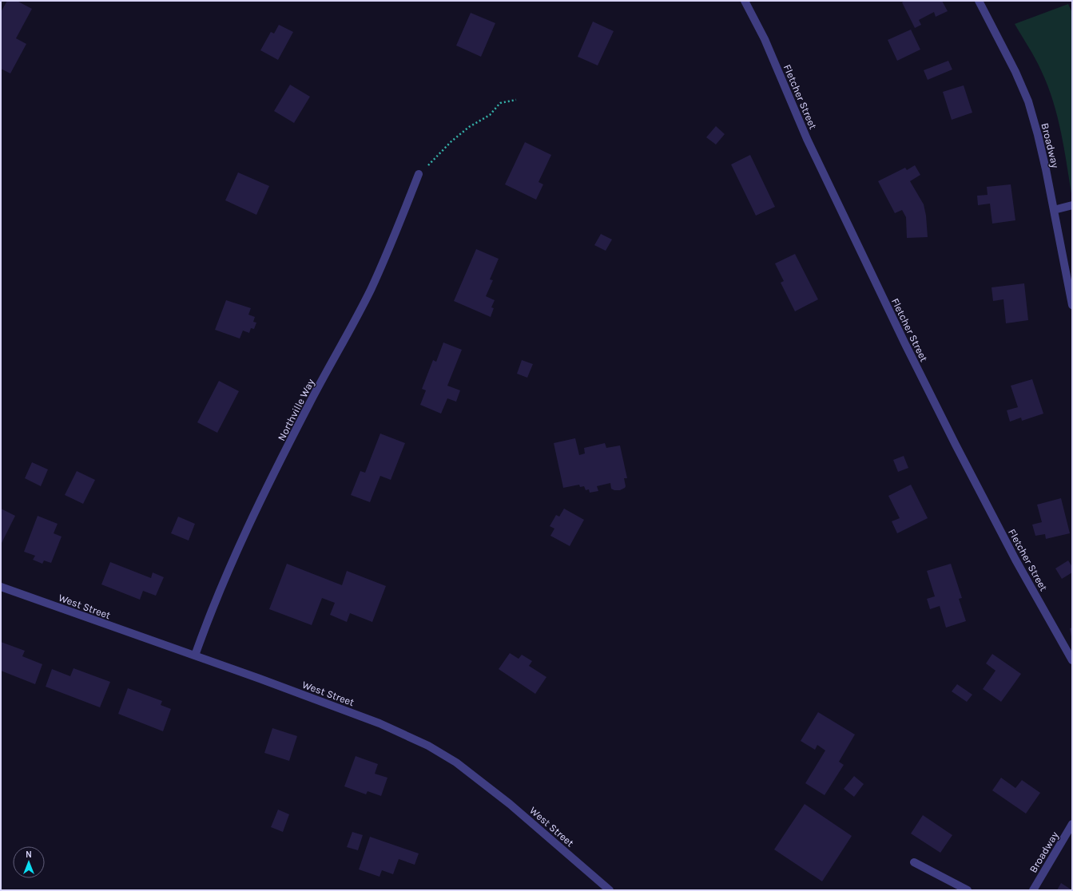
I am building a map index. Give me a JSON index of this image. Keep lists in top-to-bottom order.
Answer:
{
  "streets": {
    "street": [
      "Fletcher Street",
      "Broadway",
      "Northville Way",
      "West Street"
    ]
  },
  "crossings": [
    ["Northville Way", "West Street"]
  ],
  "north": "top"
}
